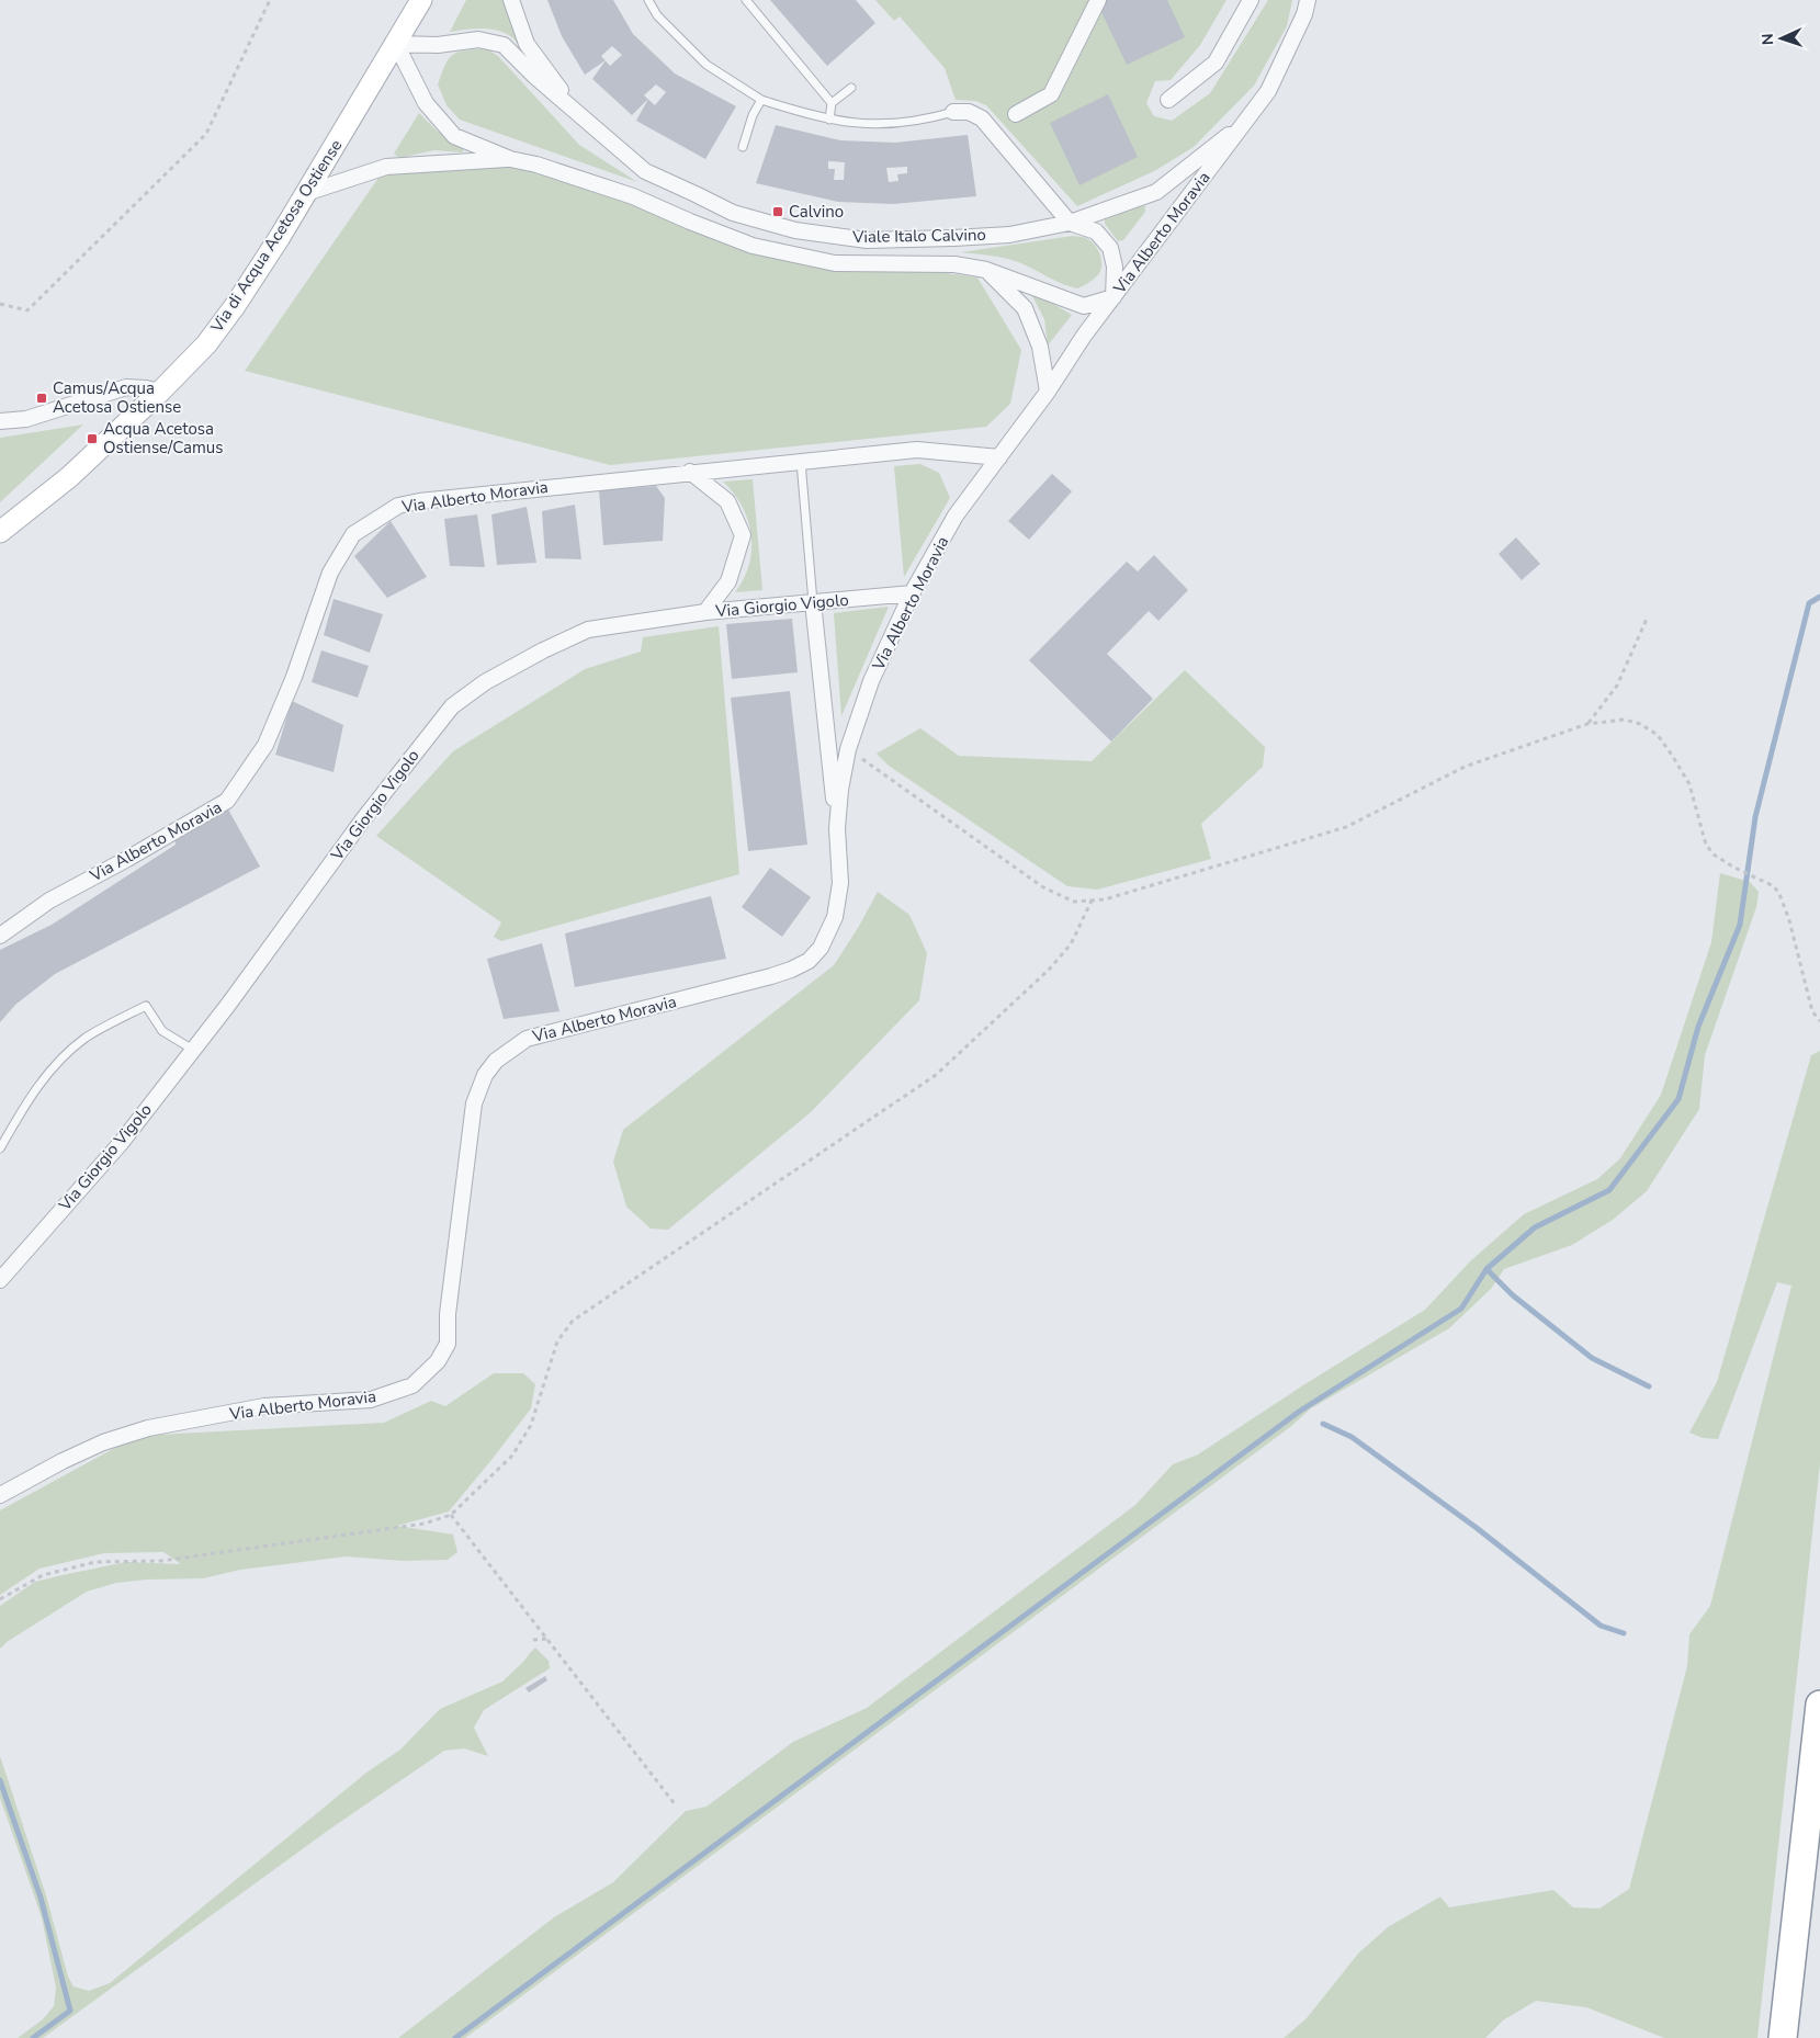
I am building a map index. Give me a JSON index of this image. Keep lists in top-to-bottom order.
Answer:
{
  "streets": {
    "street": [
      "Via Alberto Moravia",
      "Via di Acqua Acetosa Ostiense",
      "Viale Italo Calvino",
      "Via Giorgio Vigolo"
    ]
  },
  "crossings": [
    ["Via Alberto Moravia", "Viale Italo Calvino"],
    ["Via Alberto Moravia", "Via Giorgio Vigolo"],
    ["Via di Acqua Acetosa Ostiense", "Viale Italo Calvino"]
  ],
  "places": {
    "transit": ["Calvino", "Camus/Acqua Acetosa Ostiense", "Acqua Acetosa Ostiense/Camus"]
  },
  "north": "left"
}
